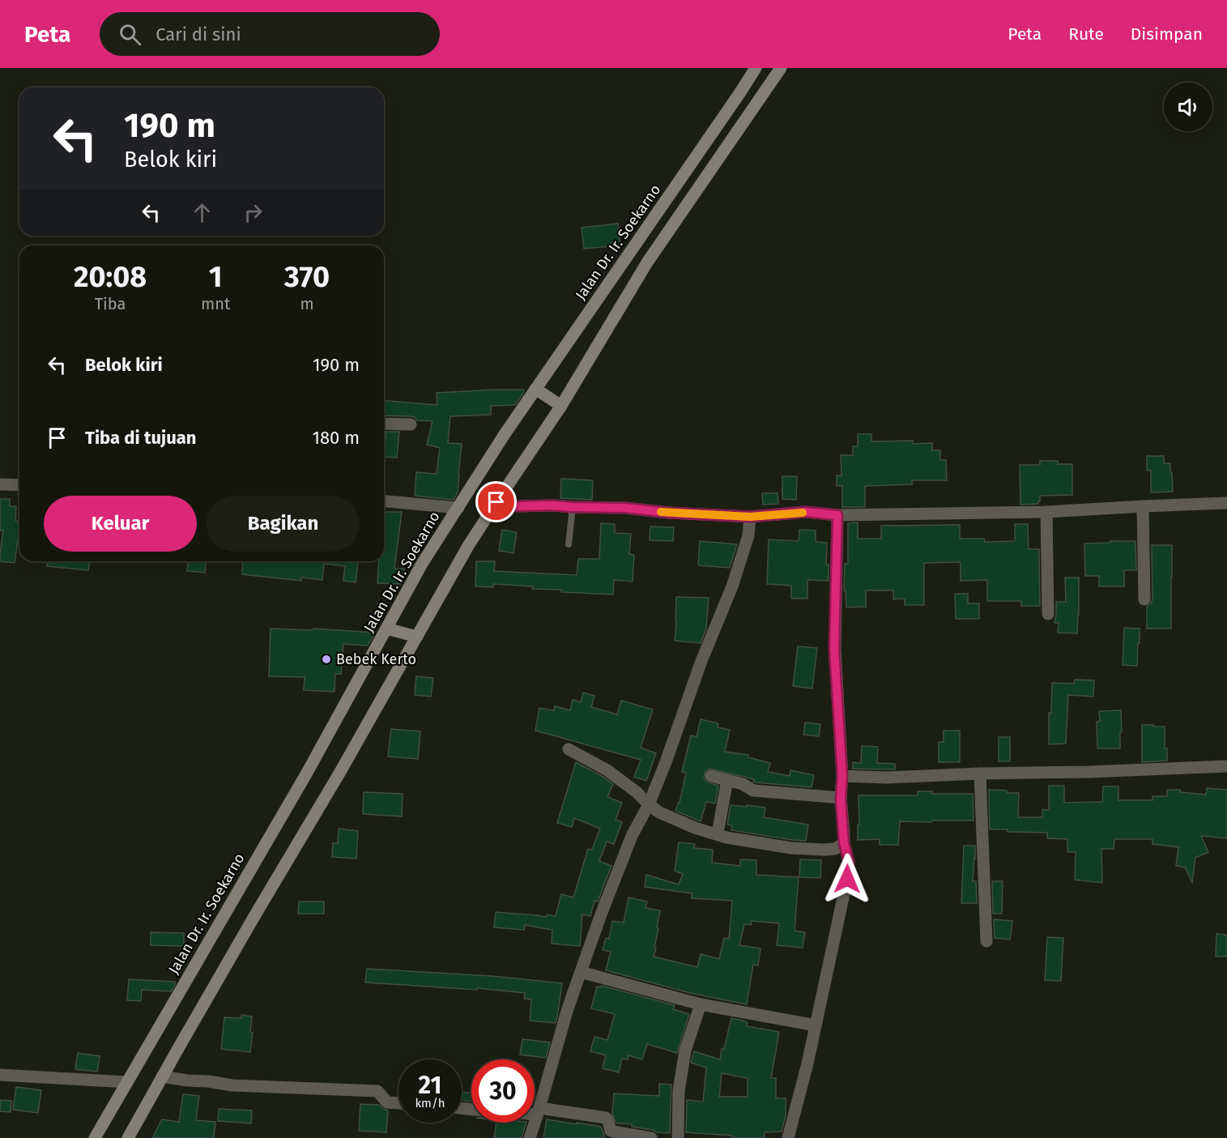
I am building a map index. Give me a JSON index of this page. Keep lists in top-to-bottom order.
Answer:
{
  "streets": {
    "main road": ["Jalan Dr. Ir. Soekarno"]
  },
  "places": ["Bebek Kerto"],
  "page": {
    "header": "Peta",
    "search": "Cari di sini",
    "nav": ["Peta", "Rute", "Disimpan"],
    "turn": ["190 m", "Belok kiri"],
    "eta": [
      "20:08",
      "Tiba",
      "1",
      "mnt",
      "370",
      "m"
    ],
    "list": [
      {
        "name": "Belok kiri",
        "value": "190 m"
      },
      {
        "name": "Tiba di tujuan",
        "value": "180 m"
      }
    ],
    "buttons": ["Keluar", "Bagikan"],
    "speed": "21 km/h",
    "limit": "30"
  }
}
